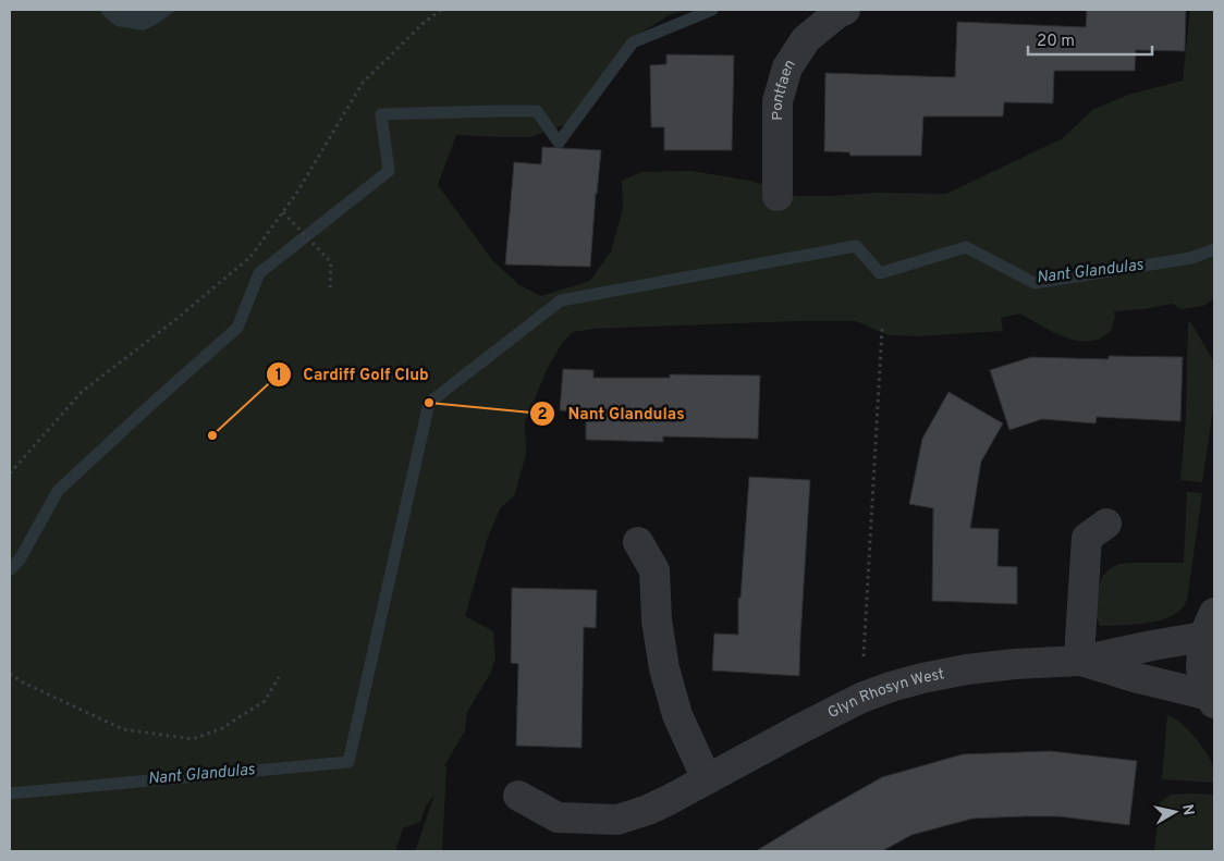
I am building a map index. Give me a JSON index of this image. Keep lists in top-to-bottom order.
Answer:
{
  "streets": {
    "street": ["Pontfaen", "Glyn Rhosyn West"]
  },
  "water": ["Nant Glandulas"],
  "places": ["Nant Glandulas", "Cardiff Golf Club"],
  "scale_bar": "20 m",
  "north": "right"
}
